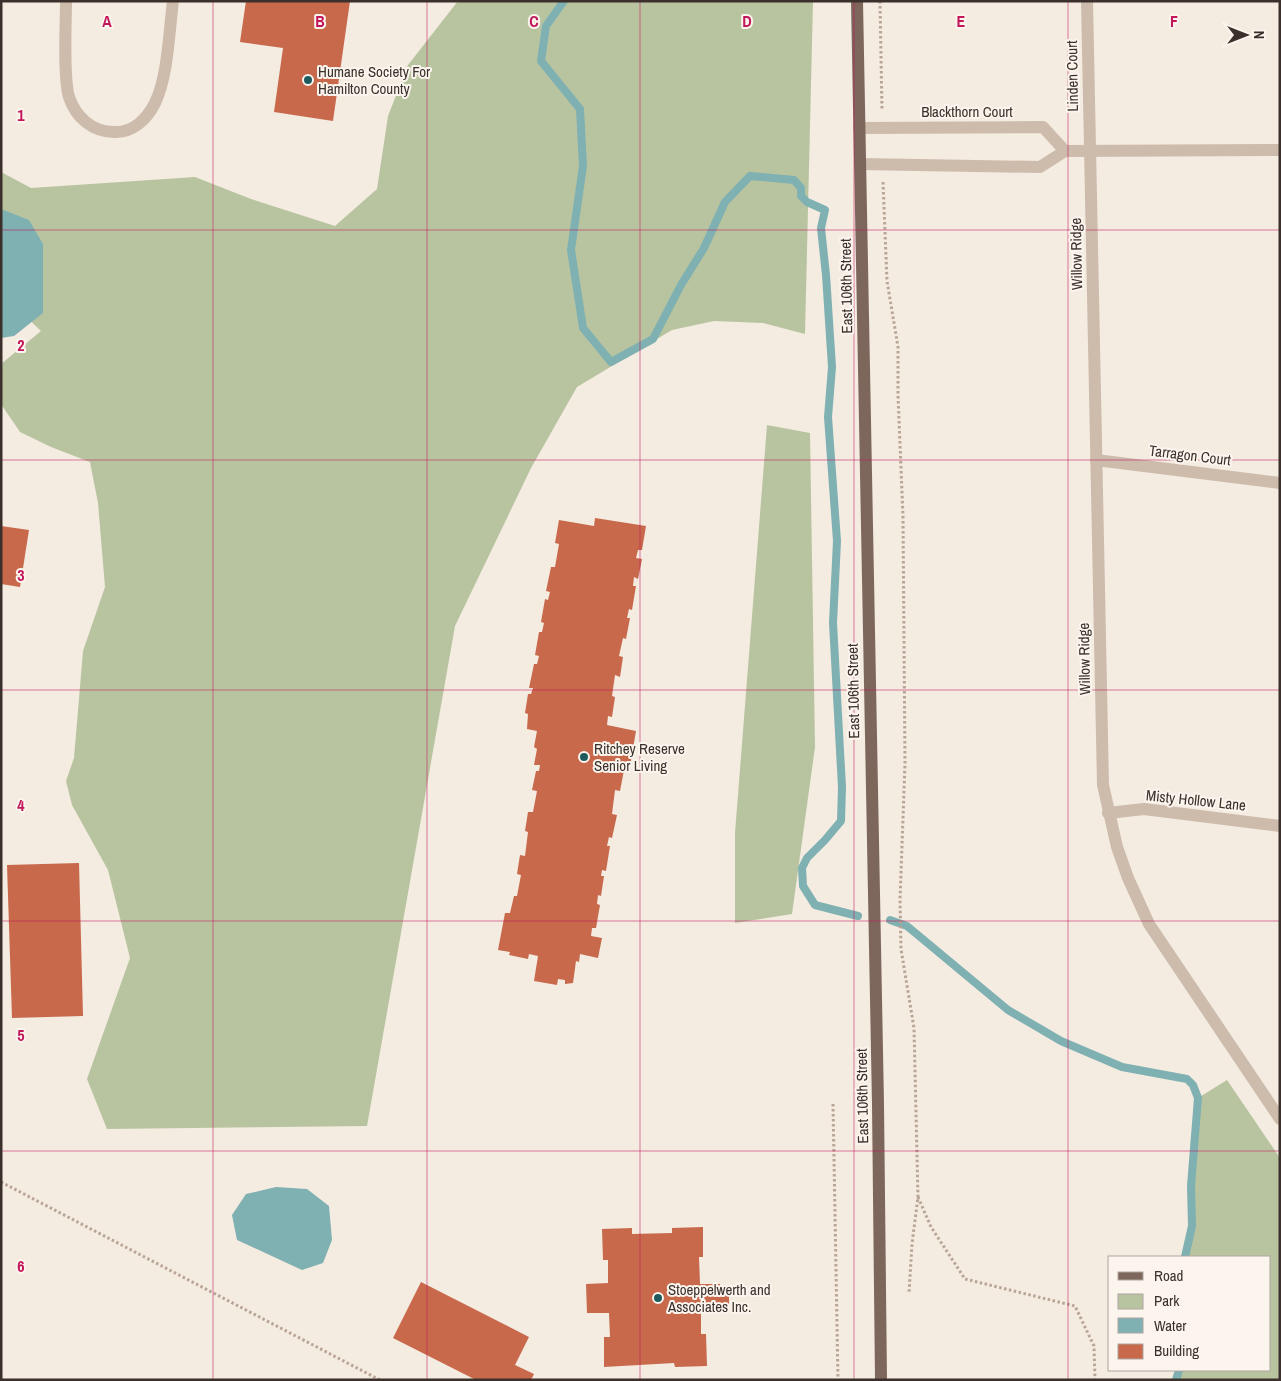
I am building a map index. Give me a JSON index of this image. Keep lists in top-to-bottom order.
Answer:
{
  "streets": {
    "main road": ["East 106th Street"],
    "street": [
      "Linden Court",
      "Blackthorn Court",
      "Willow Ridge",
      "Tarragon Court",
      "Misty Hollow Lane"
    ]
  },
  "crossings": [
    ["Linden Court", "Willow Ridge"],
    ["Blackthorn Court", "East 106th Street"],
    ["Willow Ridge", "Tarragon Court"],
    ["Willow Ridge", "Misty Hollow Lane"]
  ],
  "places": ["Humane Society For Hamilton County", "Ritchey Reserve Senior Living", "Stoeppelwerth and Associates Inc."],
  "legend": [
    "Road",
    "Park",
    "Water",
    "Building"
  ],
  "north": "right",
  "grid": {
    "columns": [
      "A",
      "B",
      "C",
      "D",
      "E",
      "F"
    ],
    "rows": [
      "1",
      "2",
      "3",
      "4",
      "5",
      "6"
    ]
  }
}
